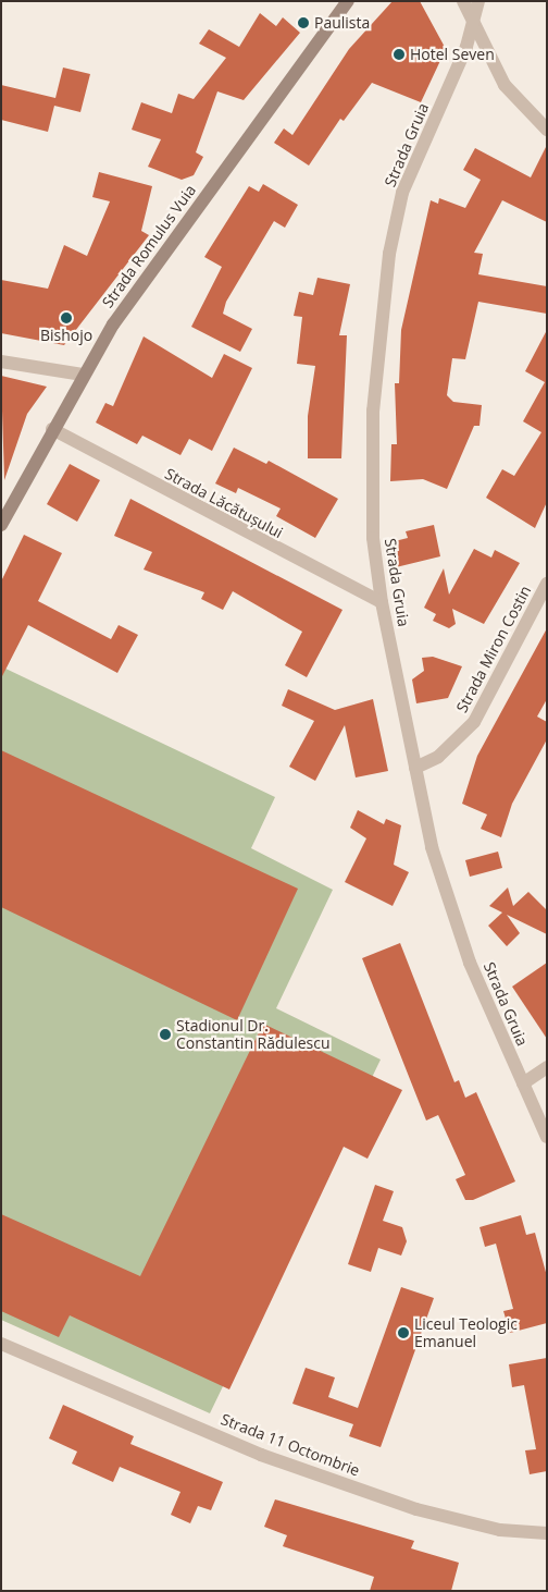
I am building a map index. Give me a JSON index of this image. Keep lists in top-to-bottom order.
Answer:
{
  "streets": {
    "street": [
      "Strada Gruia",
      "Strada Romulus Vuia",
      "Strada Lăcătușului",
      "Strada Miron Costin",
      "Strada 11 Octombrie"
    ]
  },
  "crossings": [
    ["Strada Gruia", "Strada Lăcătușului"],
    ["Strada Gruia", "Strada Miron Costin"],
    ["Strada Romulus Vuia", "Strada Lăcătușului"]
  ],
  "places": [
    "Paulista",
    "Hotel Seven",
    "Bishojo",
    "Stadionul Dr. Constantin Rădulescu",
    "Liceul Teologic Emanuel"
  ]
}
